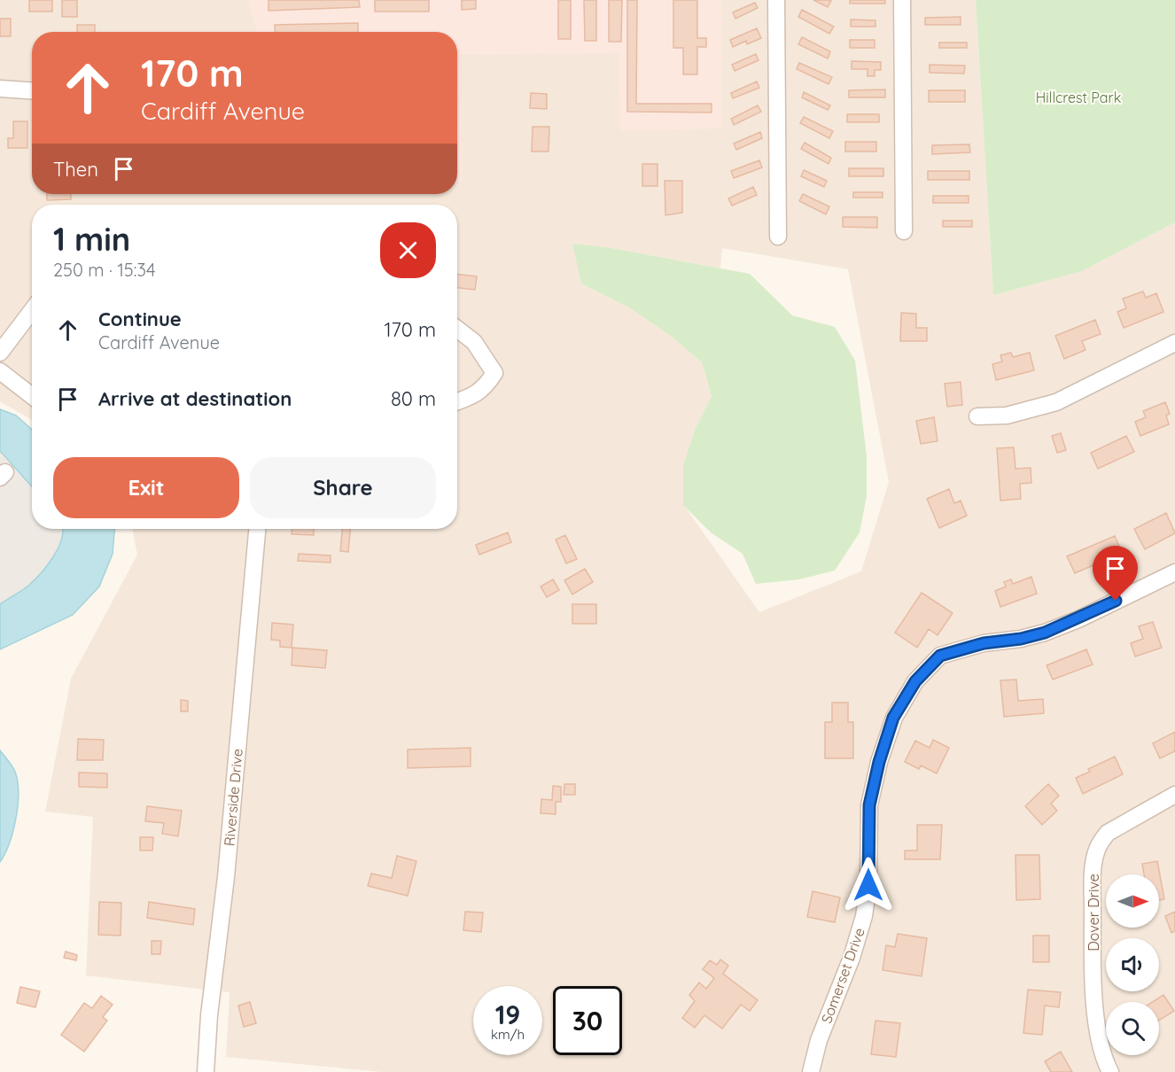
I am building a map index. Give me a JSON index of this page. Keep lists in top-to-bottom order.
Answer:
{
  "streets": {
    "street": ["Riverside Drive", "Dover Drive", "Somerset Drive"]
  },
  "parks": ["Hillcrest Park"],
  "north": "right",
  "page": {
    "turn": ["170 m", "Cardiff Avenue"],
    "then": "Then",
    "heading": ["1 min", "250 m · 15:34"],
    "list": [
      {
        "name": "Continue",
        "note": "Cardiff Avenue",
        "value": "170 m"
      },
      {
        "name": "Arrive at destination",
        "value": "80 m"
      }
    ],
    "buttons": ["Exit", "Share"],
    "speed": "19 km/h",
    "limit": "30"
  }
}
